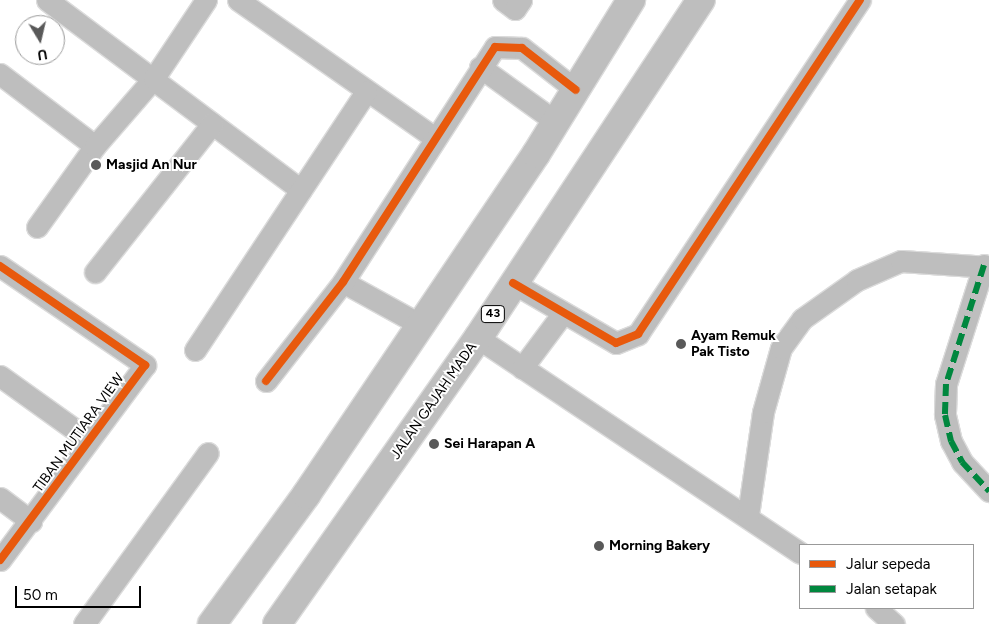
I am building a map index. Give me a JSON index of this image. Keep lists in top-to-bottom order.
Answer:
{
  "streets": {
    "highway": ["43", "JALAN GAJAH MADA"],
    "street": ["TIBAN MUTIARA VIEW"]
  },
  "places": [
    "Masjid An Nur",
    "Ayam Remuk Pak Tisto",
    "Sei Harapan A",
    "Morning Bakery"
  ],
  "legend": ["Jalur sepeda", "Jalan setapak"],
  "scale_bar": "50 m",
  "north": "bottom"
}
